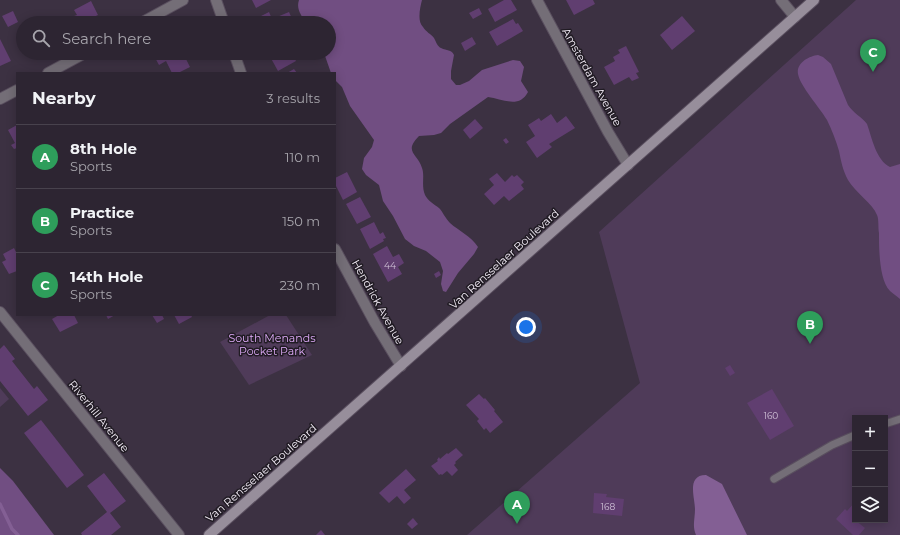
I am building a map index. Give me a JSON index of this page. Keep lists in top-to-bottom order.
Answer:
{
  "streets": {
    "main road": ["Van Rensselaer Boulevard"],
    "street": ["Amsterdam Avenue", "Hendrick Avenue", "Riverhill Avenue"]
  },
  "crossings": [
    ["Amsterdam Avenue", "Van Rensselaer Boulevard"],
    ["Van Rensselaer Boulevard", "Hendrick Avenue"]
  ],
  "parks": ["South Menands Pocket Park"],
  "house_numbers": ["44", "160", "168"],
  "page": {
    "search": "Search here",
    "pins": ["C", "B", "A"],
    "heading": ["Nearby", "3 results"],
    "list": [
      {
        "mark": "A",
        "name": "8th Hole",
        "note": "Sports",
        "value": "110 m"
      },
      {
        "mark": "B",
        "name": "Practice",
        "note": "Sports",
        "value": "150 m"
      },
      {
        "mark": "C",
        "name": "14th Hole",
        "note": "Sports",
        "value": "230 m"
      }
    ],
    "map_buttons": ["+", "−"]
  }
}
